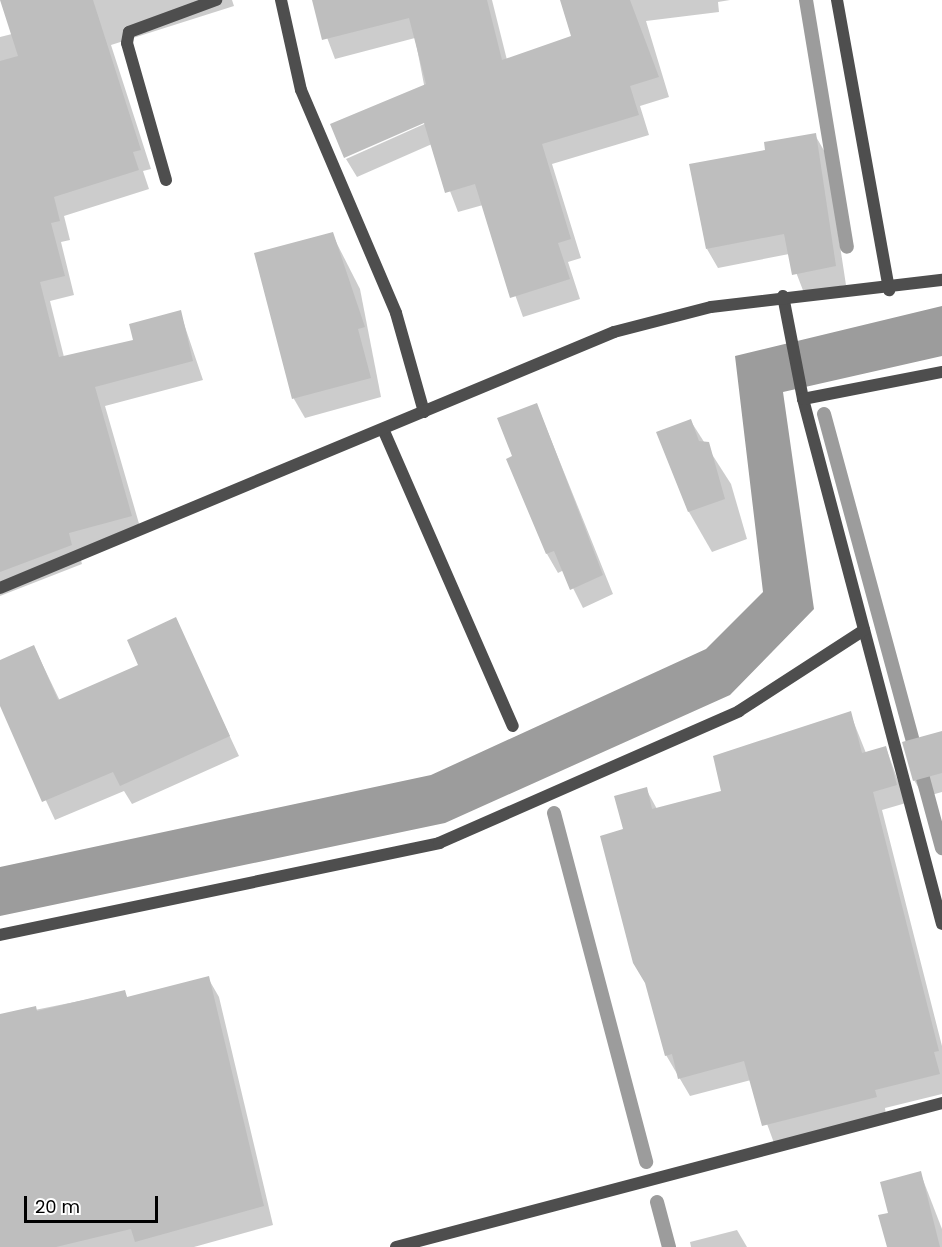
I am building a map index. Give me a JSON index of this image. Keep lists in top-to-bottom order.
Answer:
{
  "scale_bar": "20 m"
}
